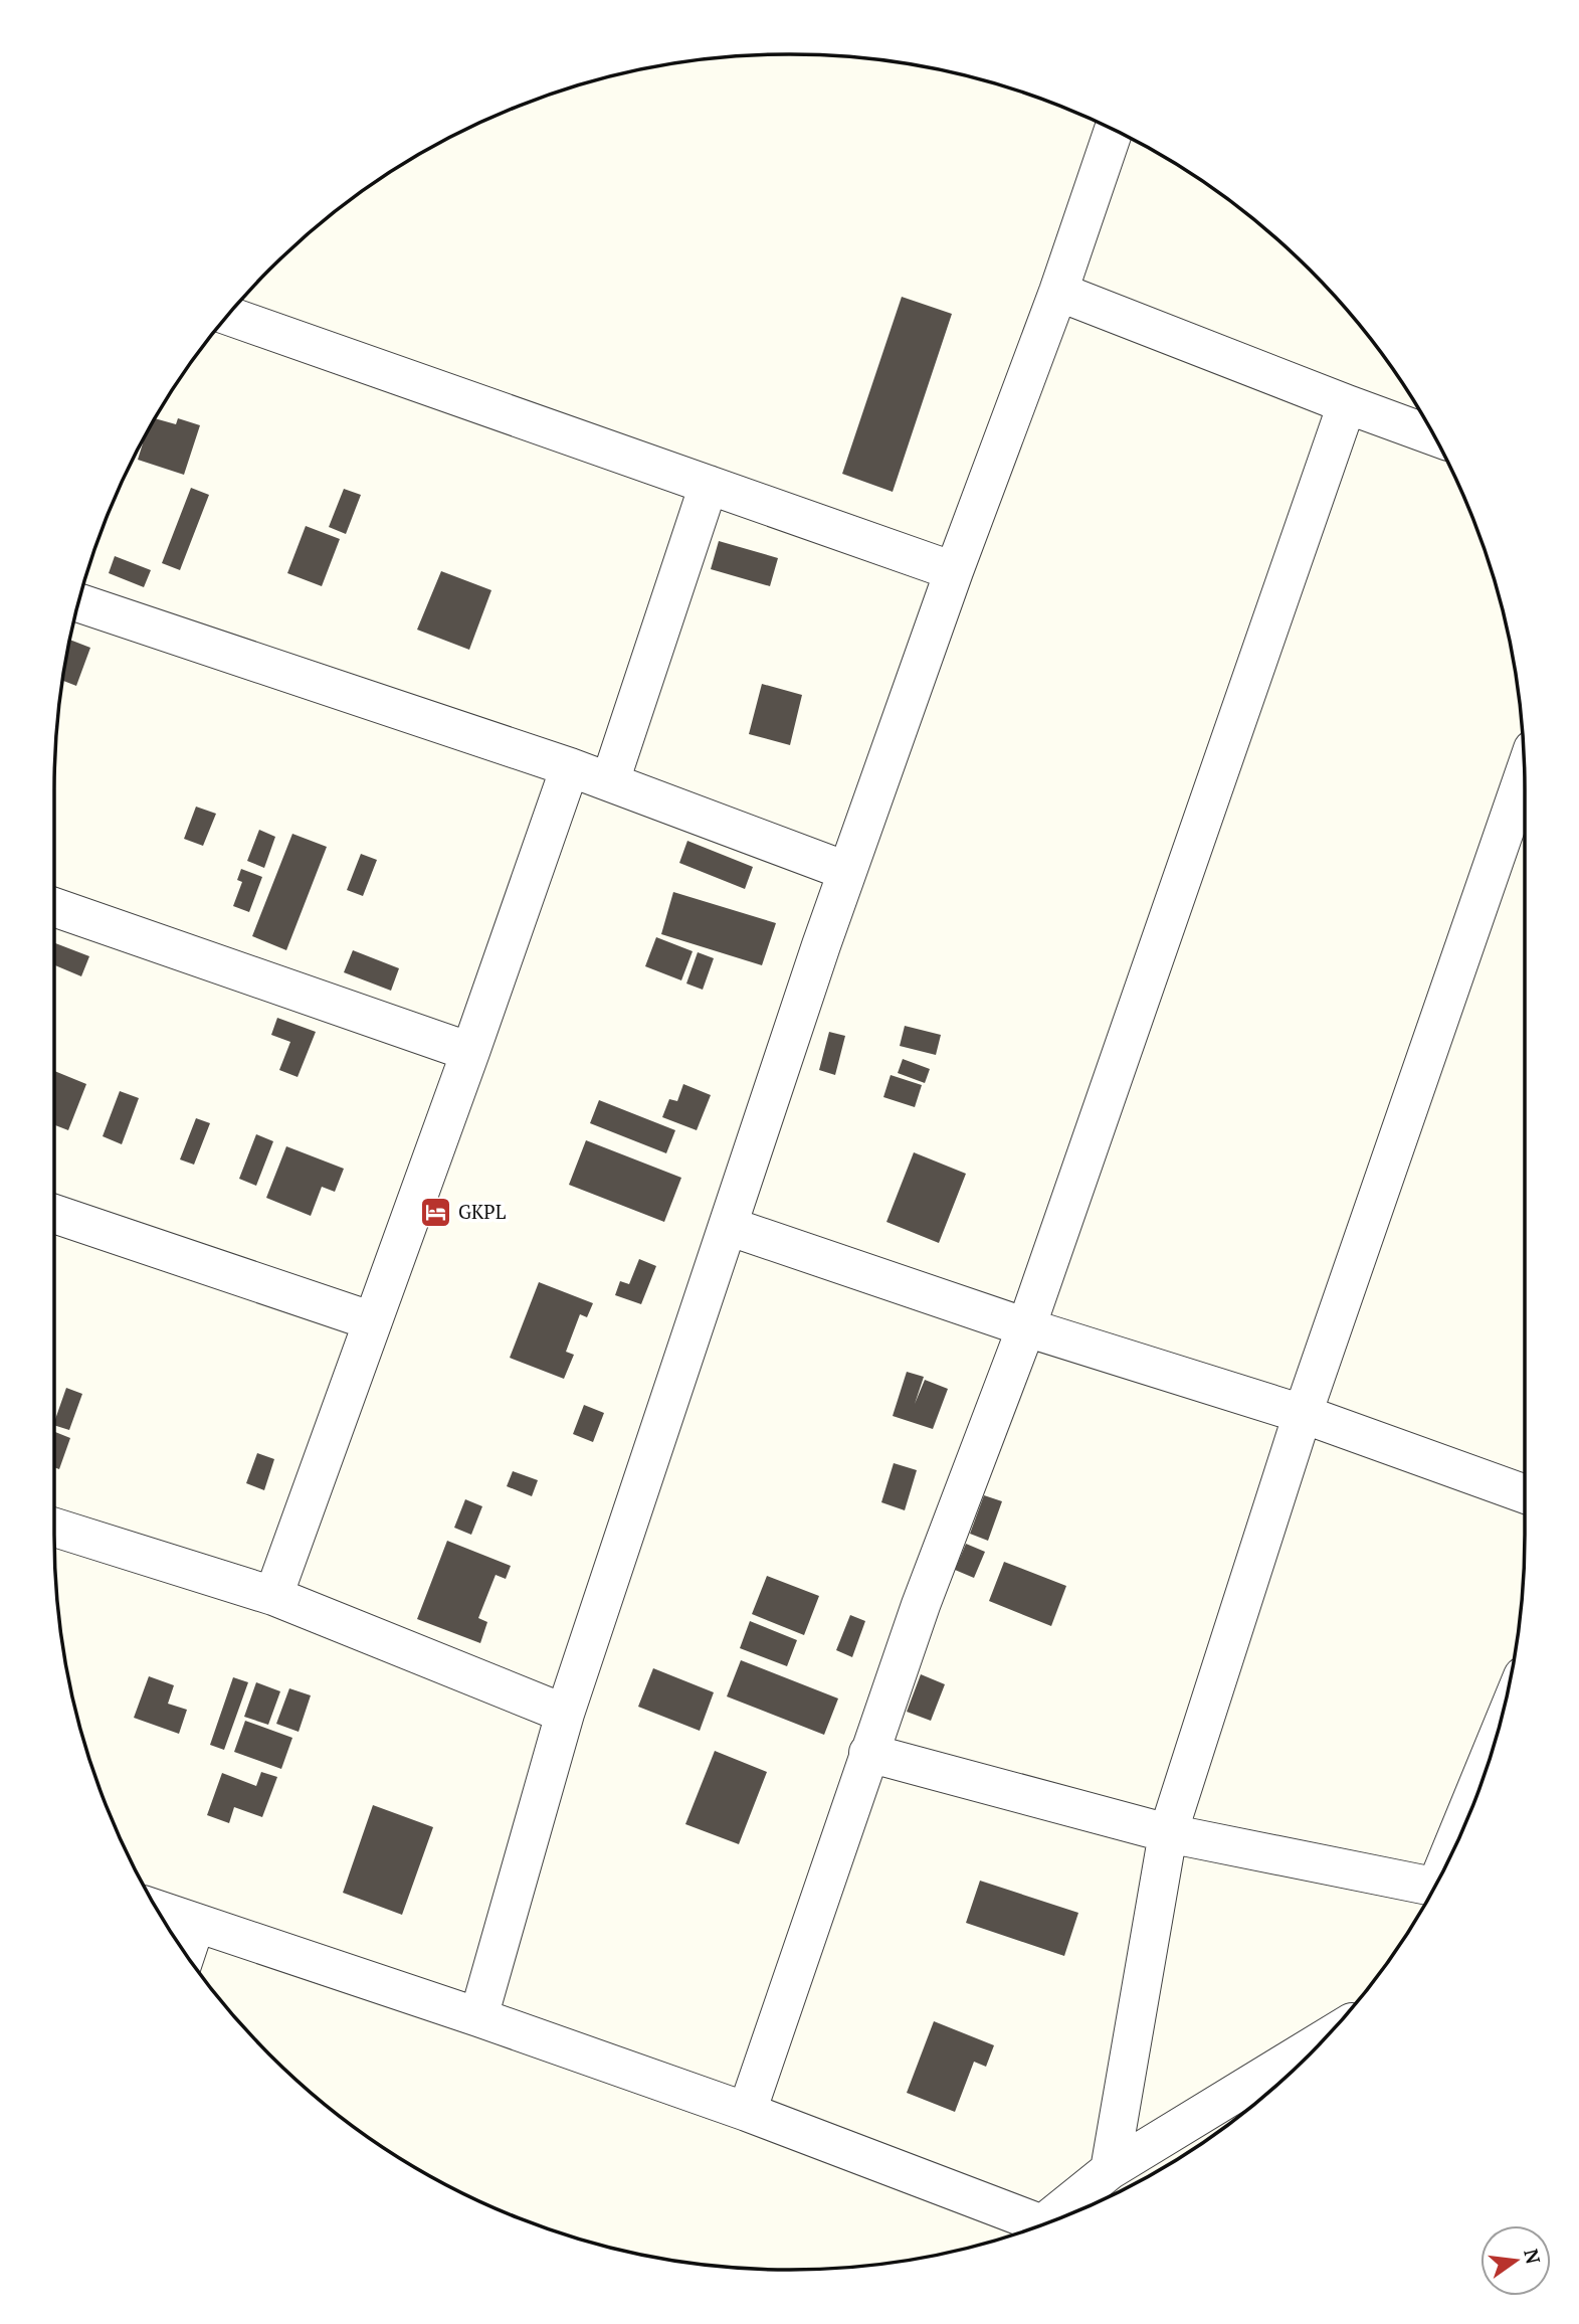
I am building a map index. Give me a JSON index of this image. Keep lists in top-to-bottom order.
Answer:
{
  "places": {
    "hotel": ["GKPL"]
  },
  "north": "right"
}
